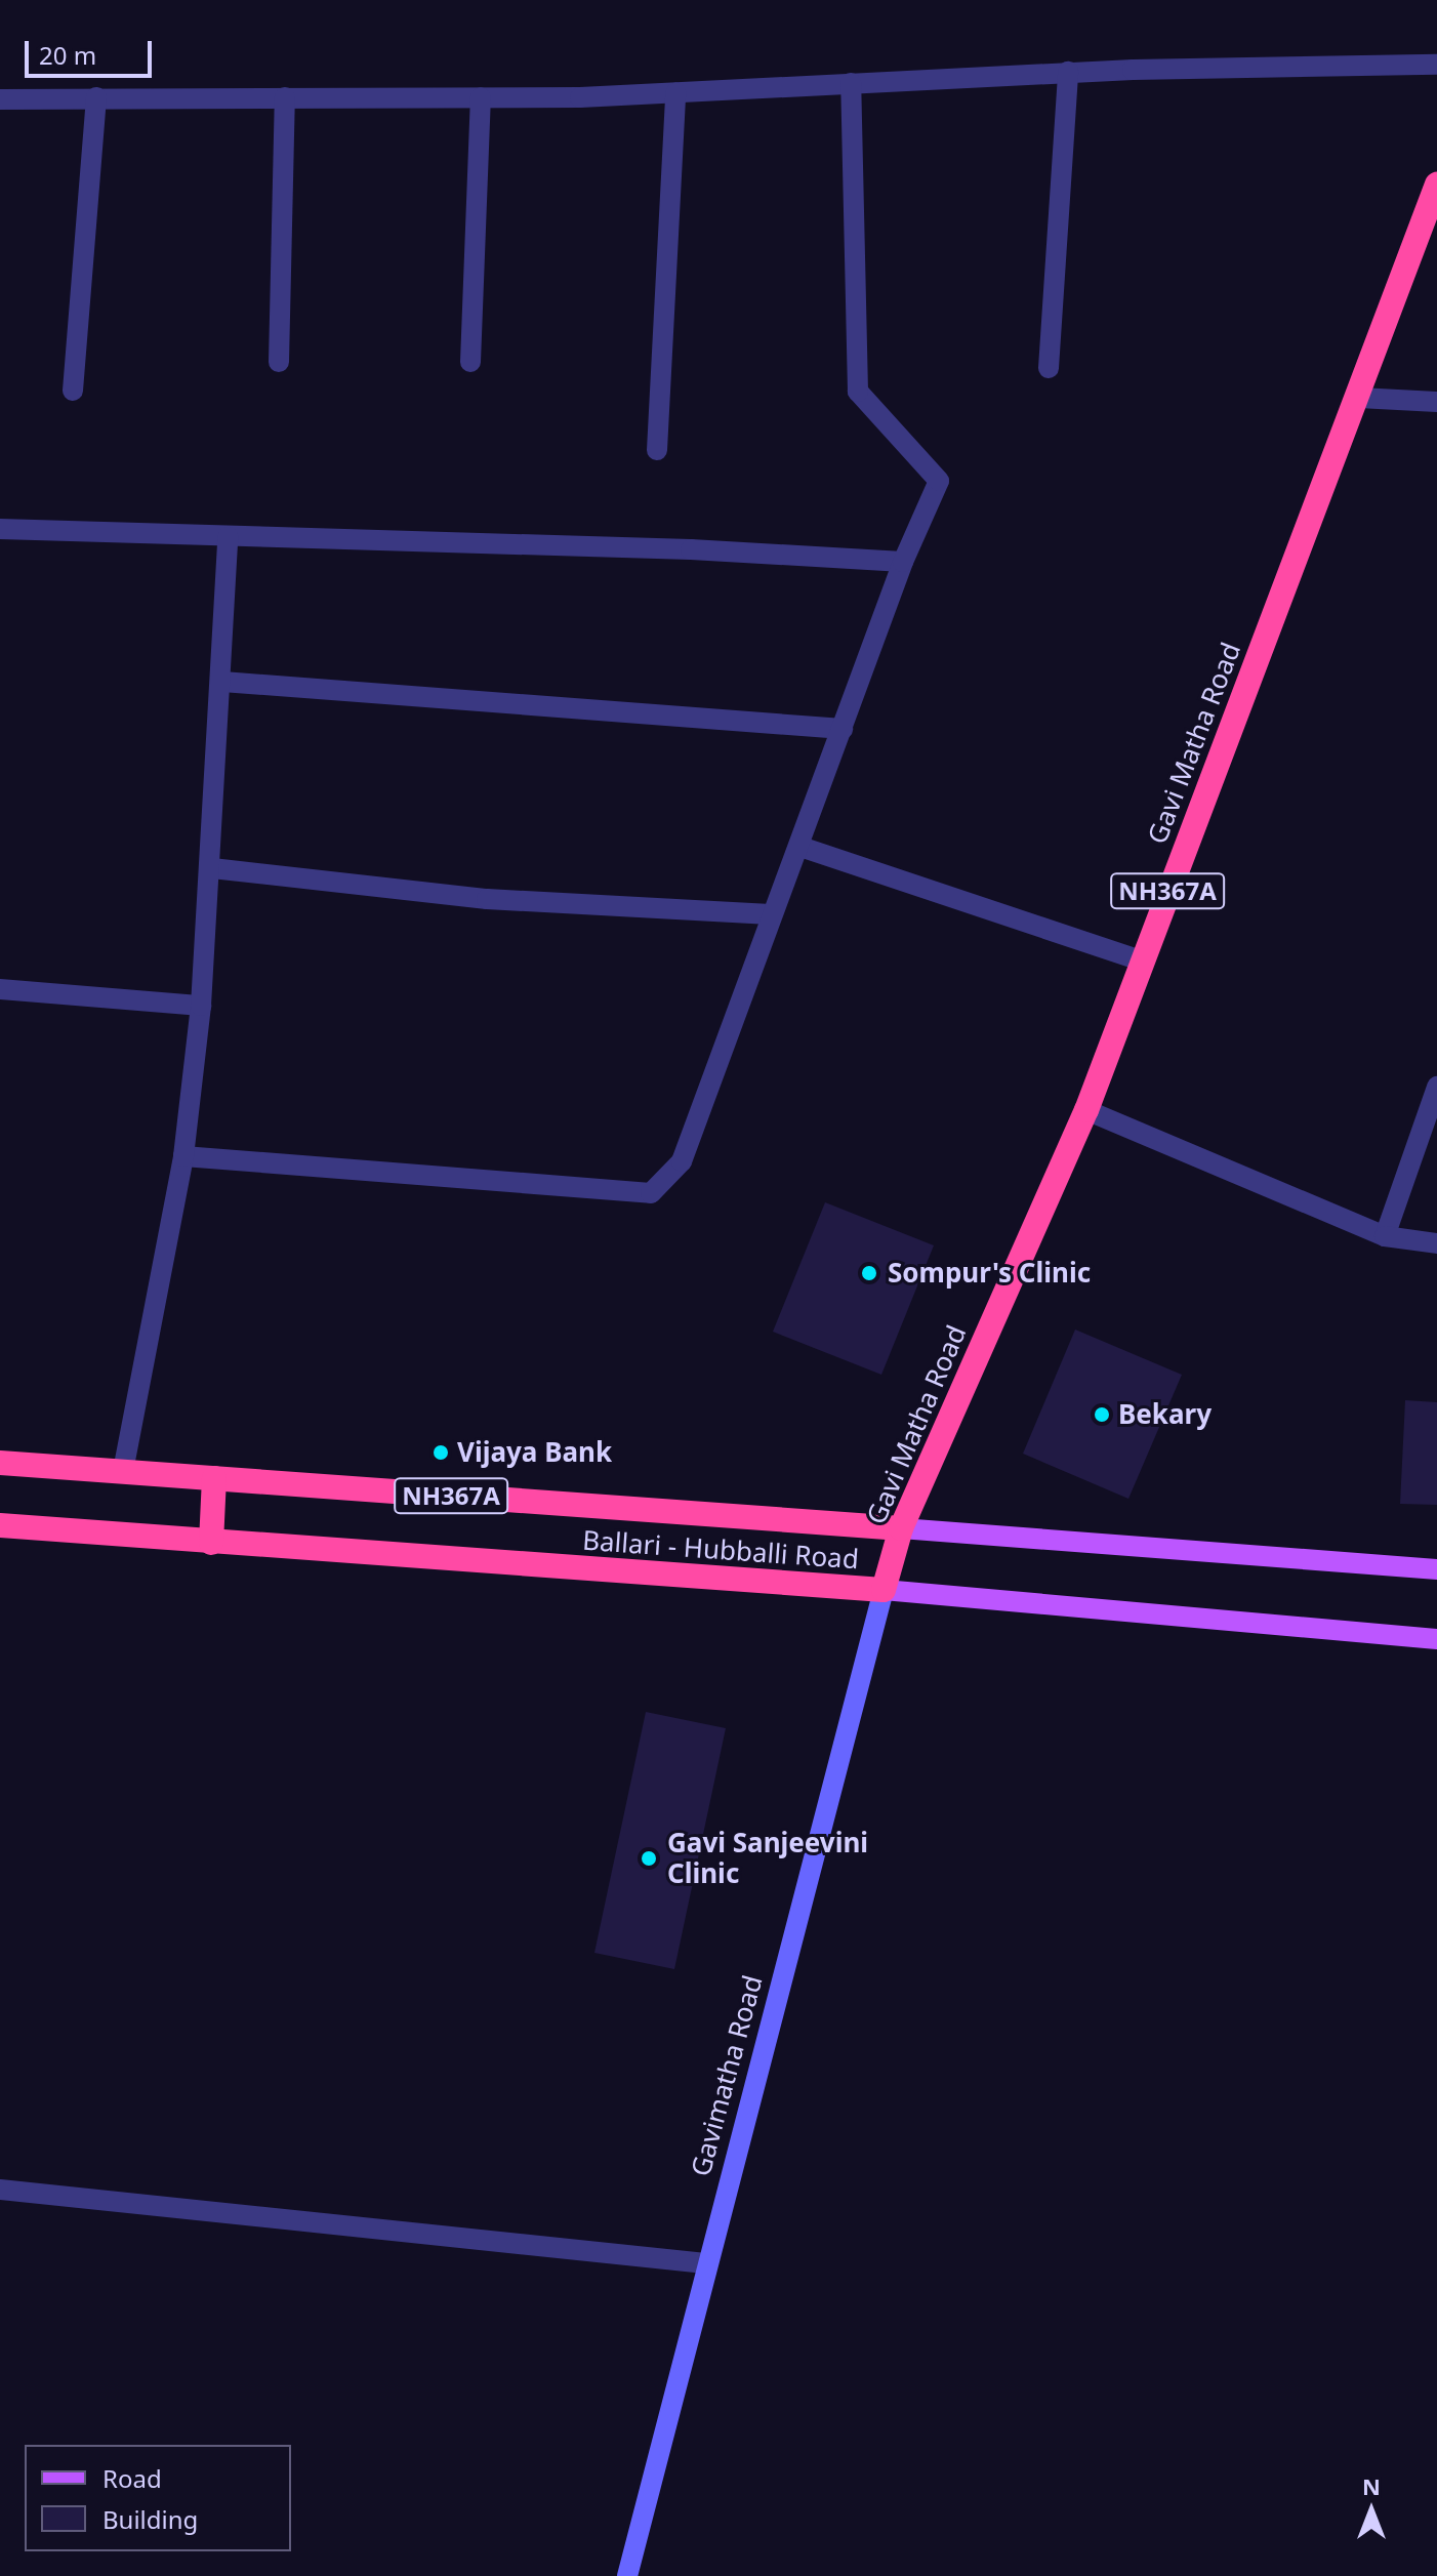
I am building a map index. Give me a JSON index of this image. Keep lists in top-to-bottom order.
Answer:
{
  "streets": {
    "highway": ["Gavi Matha Road", "NH367A", "Ballari - Hubballi Road"],
    "main road": ["Gavimatha Road"]
  },
  "crossings": [
    ["Gavi Matha Road", "Ballari - Hubballi Road"],
    ["Gavi Matha Road", "Gavimatha Road"],
    ["Ballari - Hubballi Road", "Gavimatha Road"]
  ],
  "places": [
    "Sompur's Clinic",
    "Bekary",
    "Vijaya Bank",
    "Gavi Sanjeevini Clinic"
  ],
  "legend": ["Road", "Building"],
  "scale_bar": "20 m",
  "north": "top"
}
